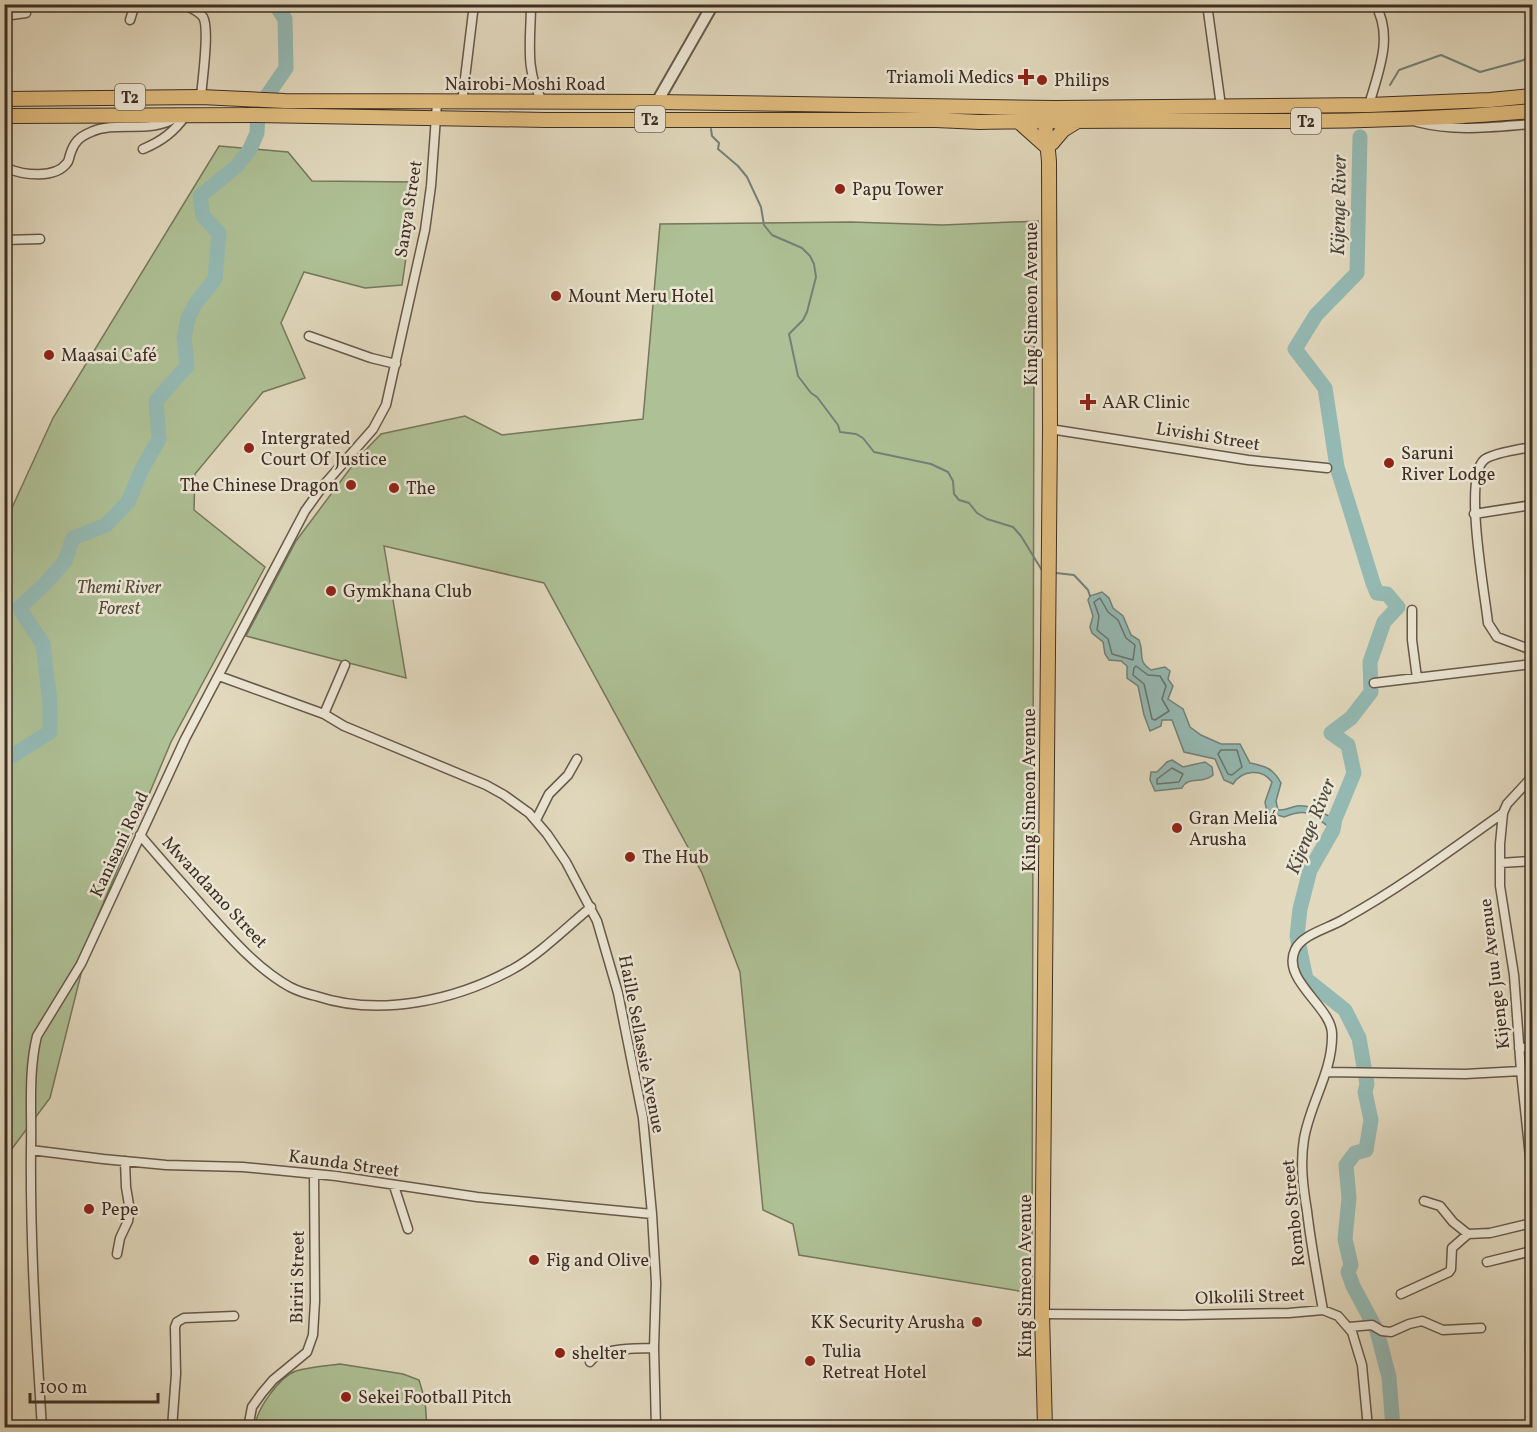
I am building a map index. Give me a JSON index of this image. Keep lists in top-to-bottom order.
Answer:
{
  "streets": {
    "main road": ["Nairobi-Moshi Road", "T2", "King Simeon Avenue"],
    "street": [
      "Sanya Street",
      "Livishi Street",
      "Kanisani Road",
      "Mwandamo Street",
      "Kijenge Juu Avenue",
      "Haille Sellassie Avenue",
      "Kaunda Street",
      "Rombo Street",
      "Biriri Street",
      "Olkolili Street"
    ]
  },
  "crossings": [
    ["Nairobi-Moshi Road", "T2"],
    ["Nairobi-Moshi Road", "Sanya Street"],
    ["Nairobi-Moshi Road", "King Simeon Avenue"],
    ["T2", "King Simeon Avenue"],
    ["Sanya Street", "Kanisani Road"],
    ["King Simeon Avenue", "Livishi Street"],
    ["King Simeon Avenue", "Olkolili Street"],
    ["Kanisani Road", "Mwandamo Street"],
    ["Kanisani Road", "Haille Sellassie Avenue"],
    ["Kanisani Road", "Kaunda Street"],
    ["Mwandamo Street", "Haille Sellassie Avenue"],
    ["Kijenge Juu Avenue", "Rombo Street"],
    ["Haille Sellassie Avenue", "Kaunda Street"],
    ["Kaunda Street", "Biriri Street"],
    ["Rombo Street", "Olkolili Street"]
  ],
  "water": ["Kijenge River"],
  "parks": ["Themi River Forest"],
  "places": {
    "health": ["Triamoli Medics", "AAR Clinic"],
    "other": [
      "Philips",
      "Papu Tower",
      "Mount Meru Hotel",
      "Maasai Café",
      "Intergrated Court Of Justice",
      "Saruni River Lodge",
      "The Chinese Dragon",
      "The",
      "Gymkhana Club",
      "Gran Meliá Arusha",
      "The Hub",
      "Pepe",
      "Fig and Olive",
      "KK Security Arusha",
      "shelter",
      "Tulia Retreat Hotel",
      "Sekei Football Pitch"
    ]
  },
  "scale_bar": "100 m"
}
